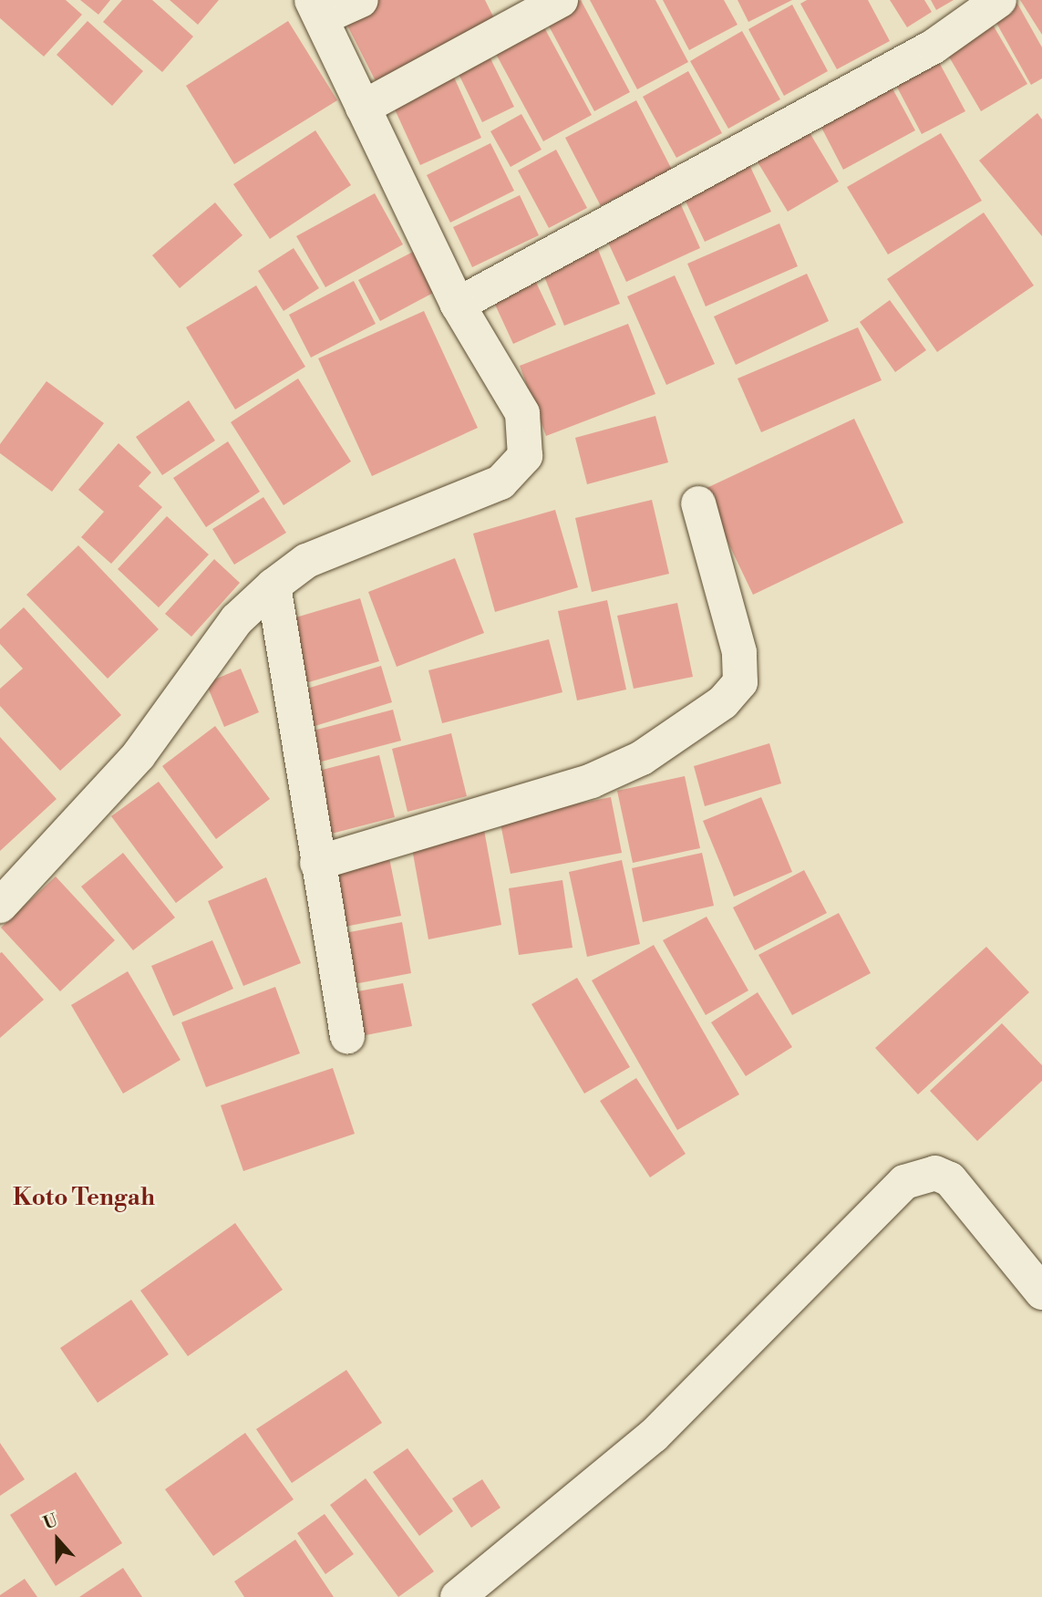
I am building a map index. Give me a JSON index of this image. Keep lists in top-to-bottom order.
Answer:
{
  "districts": ["Koto Tengah"],
  "north": "top"
}
